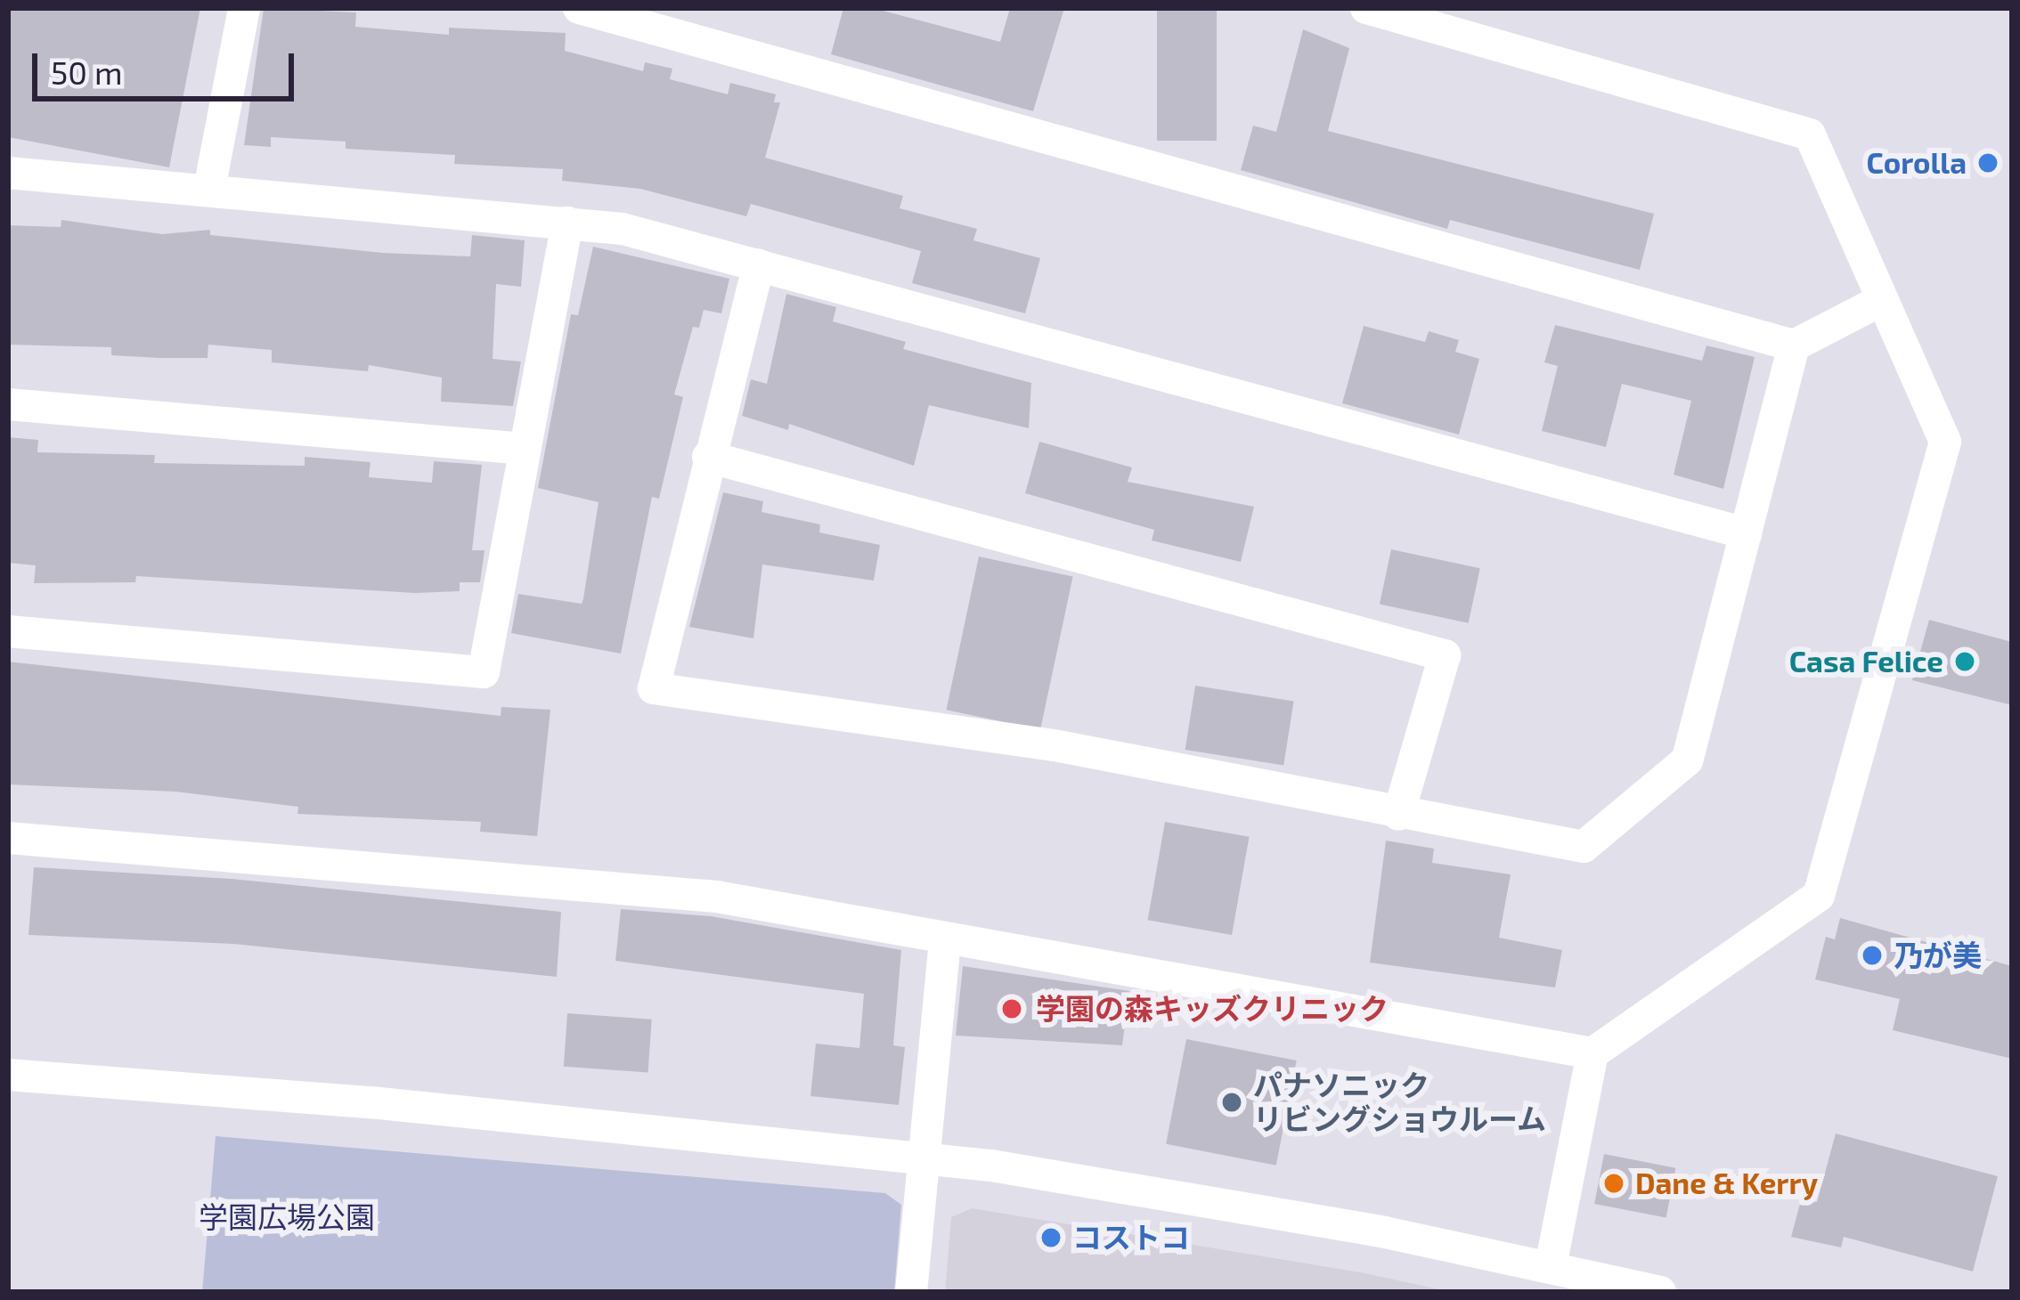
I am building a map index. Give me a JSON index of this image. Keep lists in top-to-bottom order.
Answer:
{
  "parks": ["学園広場公園"],
  "places": [
    "Corolla",
    "Casa Felice",
    "乃が美",
    "学園の森キッズクリニック",
    "パナソニック リビングショウルーム",
    "Dane & Kerry",
    "コストコ"
  ],
  "scale_bar": "50 m"
}
